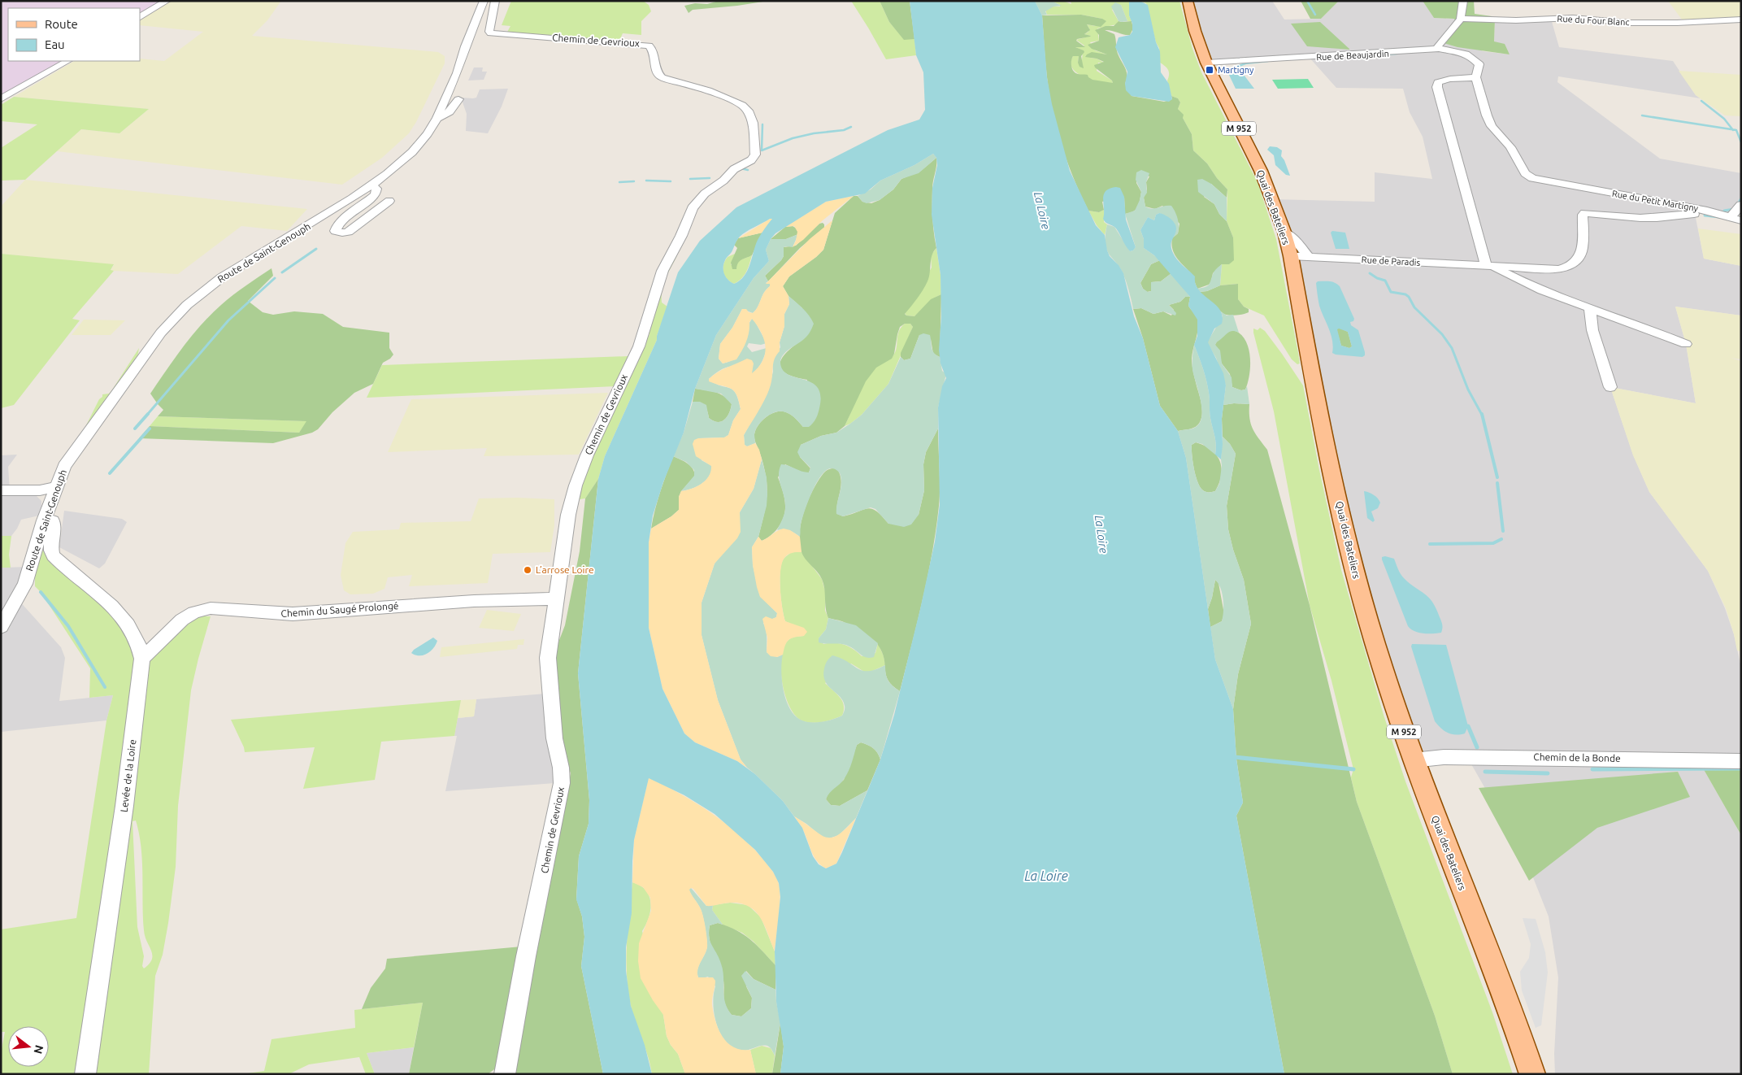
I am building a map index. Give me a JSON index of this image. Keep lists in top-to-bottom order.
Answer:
{
  "streets": {
    "main road": ["M 952", "Quai des Bateliers"],
    "street": [
      "Rue du Four Blanc",
      "Chemin de Gevrioux",
      "Rue de Beaujardin",
      "Rue du Petit Martigny",
      "Route de Saint-Genouph",
      "Rue de Paradis",
      "Chemin du Saugé Prolongé",
      "Chemin de la Bonde",
      "Levée de la Loire"
    ]
  },
  "crossings": [
    ["Chemin de Gevrioux", "Chemin du Saugé Prolongé"],
    ["Rue de Beaujardin", "Rue du Petit Martigny"],
    ["Rue de Beaujardin", "Quai des Bateliers"],
    ["Rue du Petit Martigny", "Rue de Paradis"],
    ["Quai des Bateliers", "Rue de Paradis"],
    ["Quai des Bateliers", "Chemin de la Bonde"],
    ["Route de Saint-Genouph", "Levée de la Loire"],
    ["Chemin du Saugé Prolongé", "Levée de la Loire"]
  ],
  "water": ["La Loire"],
  "places": {
    "transit": ["Martigny"],
    "other": ["L’arrose Loire"]
  },
  "legend": ["Route", "Eau"],
  "north": "right"
}
